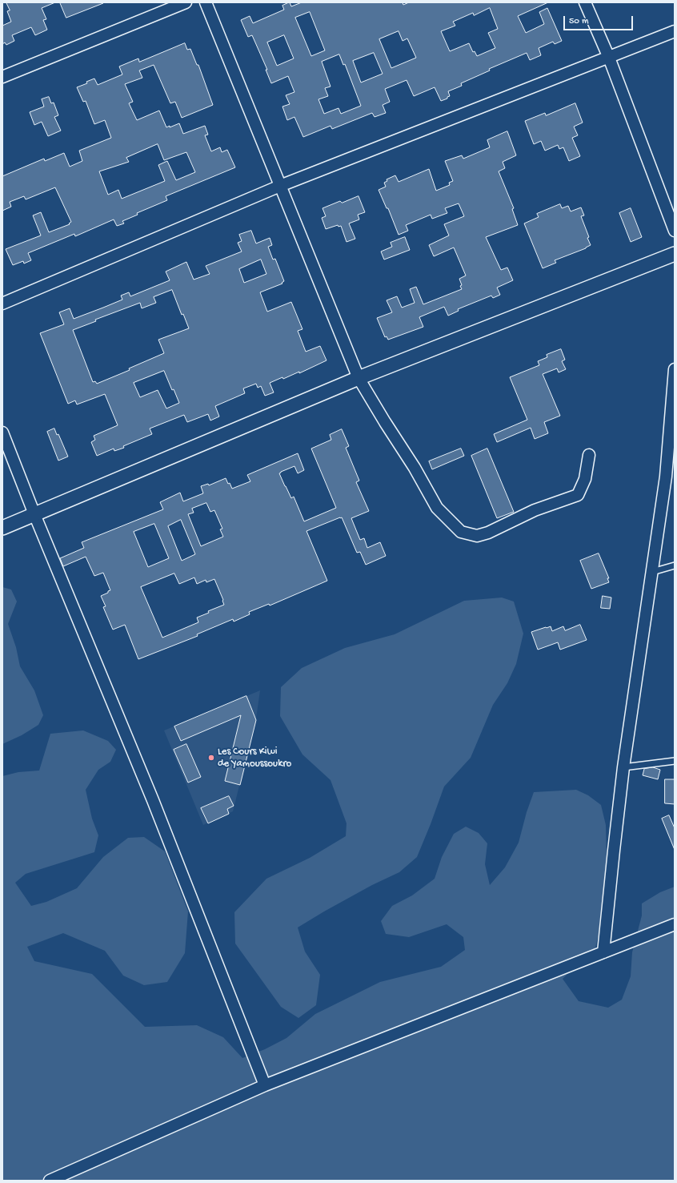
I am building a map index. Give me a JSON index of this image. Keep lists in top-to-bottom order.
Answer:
{
  "places": ["Les Cours Kiwi de Yamoussoukro"],
  "scale_bar": "50 m"
}
